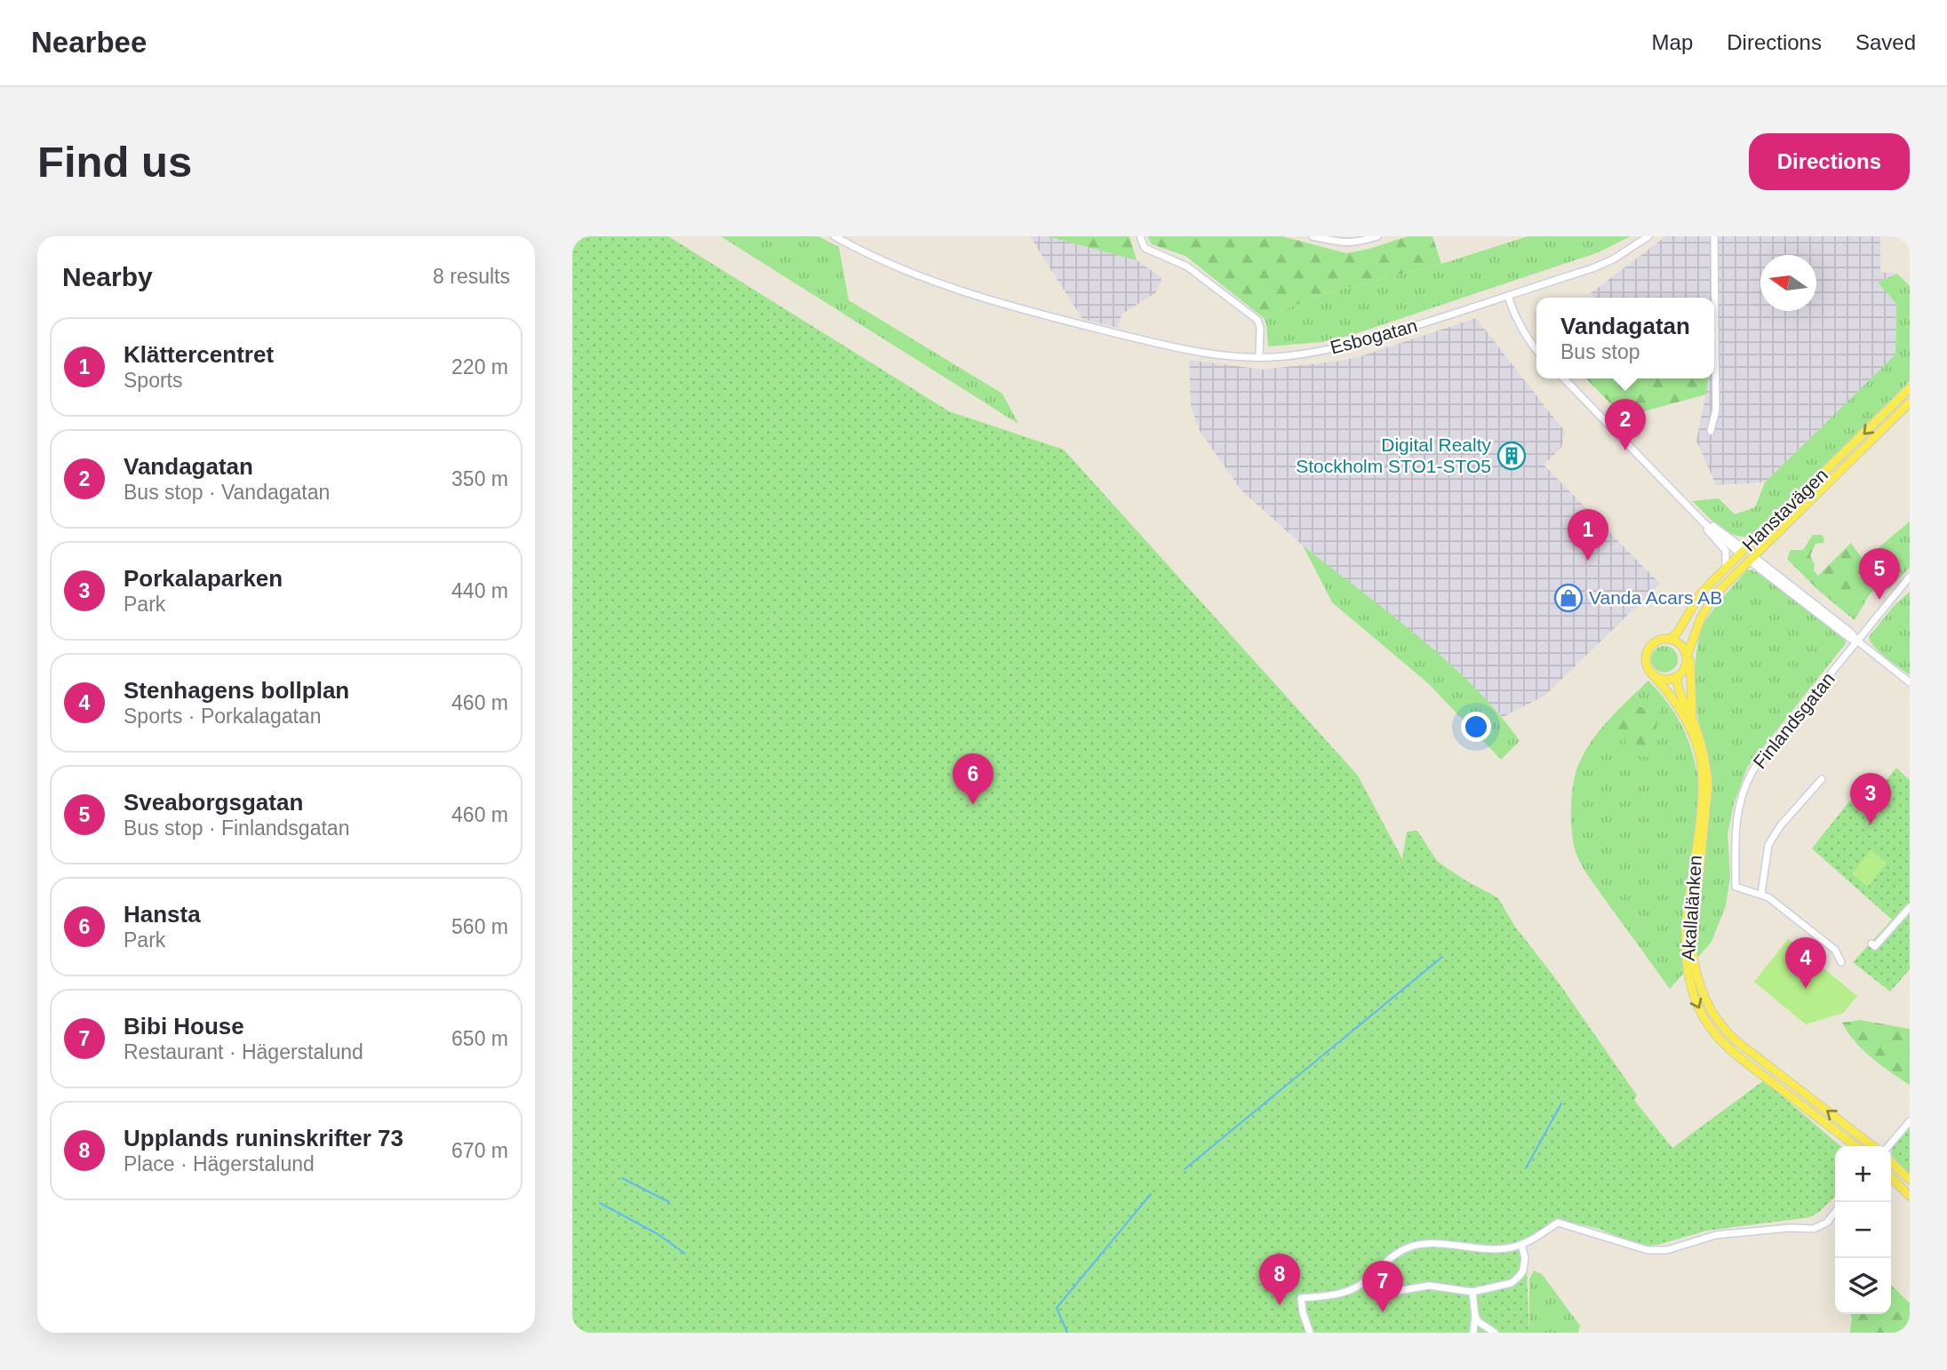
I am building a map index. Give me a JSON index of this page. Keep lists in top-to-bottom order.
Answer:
{
  "streets": {
    "main road": ["Hanstavägen", "Akallalänken"],
    "street": ["Esbogatan", "Finlandsgatan"]
  },
  "crossings": [
    ["Hanstavägen", "Akallalänken"]
  ],
  "places": {
    "building": ["Digital Realty Stockholm STO1-STO5"],
    "shop": ["Vanda Acars AB"]
  },
  "north": "left",
  "page": {
    "header": "Nearbee",
    "nav": ["Map", "Directions", "Saved"],
    "buttons": "Directions",
    "title": "Find us",
    "heading": ["Nearby", "8 results"],
    "popup": ["Vandagatan", "Bus stop"],
    "list": [
      {
        "mark": "1",
        "name": "Klättercentret",
        "note": "Sports",
        "value": "220 m"
      },
      {
        "mark": "2",
        "name": "Vandagatan",
        "note": "Bus stop · Vandagatan",
        "value": "350 m"
      },
      {
        "mark": "3",
        "name": "Porkalaparken",
        "note": "Park",
        "value": "440 m"
      },
      {
        "mark": "4",
        "name": "Stenhagens bollplan",
        "note": "Sports · Porkalagatan",
        "value": "460 m"
      },
      {
        "mark": "5",
        "name": "Sveaborgsgatan",
        "note": "Bus stop · Finlandsgatan",
        "value": "460 m"
      },
      {
        "mark": "6",
        "name": "Hansta",
        "note": "Park",
        "value": "560 m"
      },
      {
        "mark": "7",
        "name": "Bibi House",
        "note": "Restaurant · Hägerstalund",
        "value": "650 m"
      },
      {
        "mark": "8",
        "name": "Upplands runinskrifter 73",
        "note": "Place · Hägerstalund",
        "value": "670 m"
      }
    ],
    "pins": [
      "2",
      "1",
      "5",
      "6",
      "3",
      "4",
      "8",
      "7"
    ],
    "map_buttons": ["+", "−"]
  }
}
